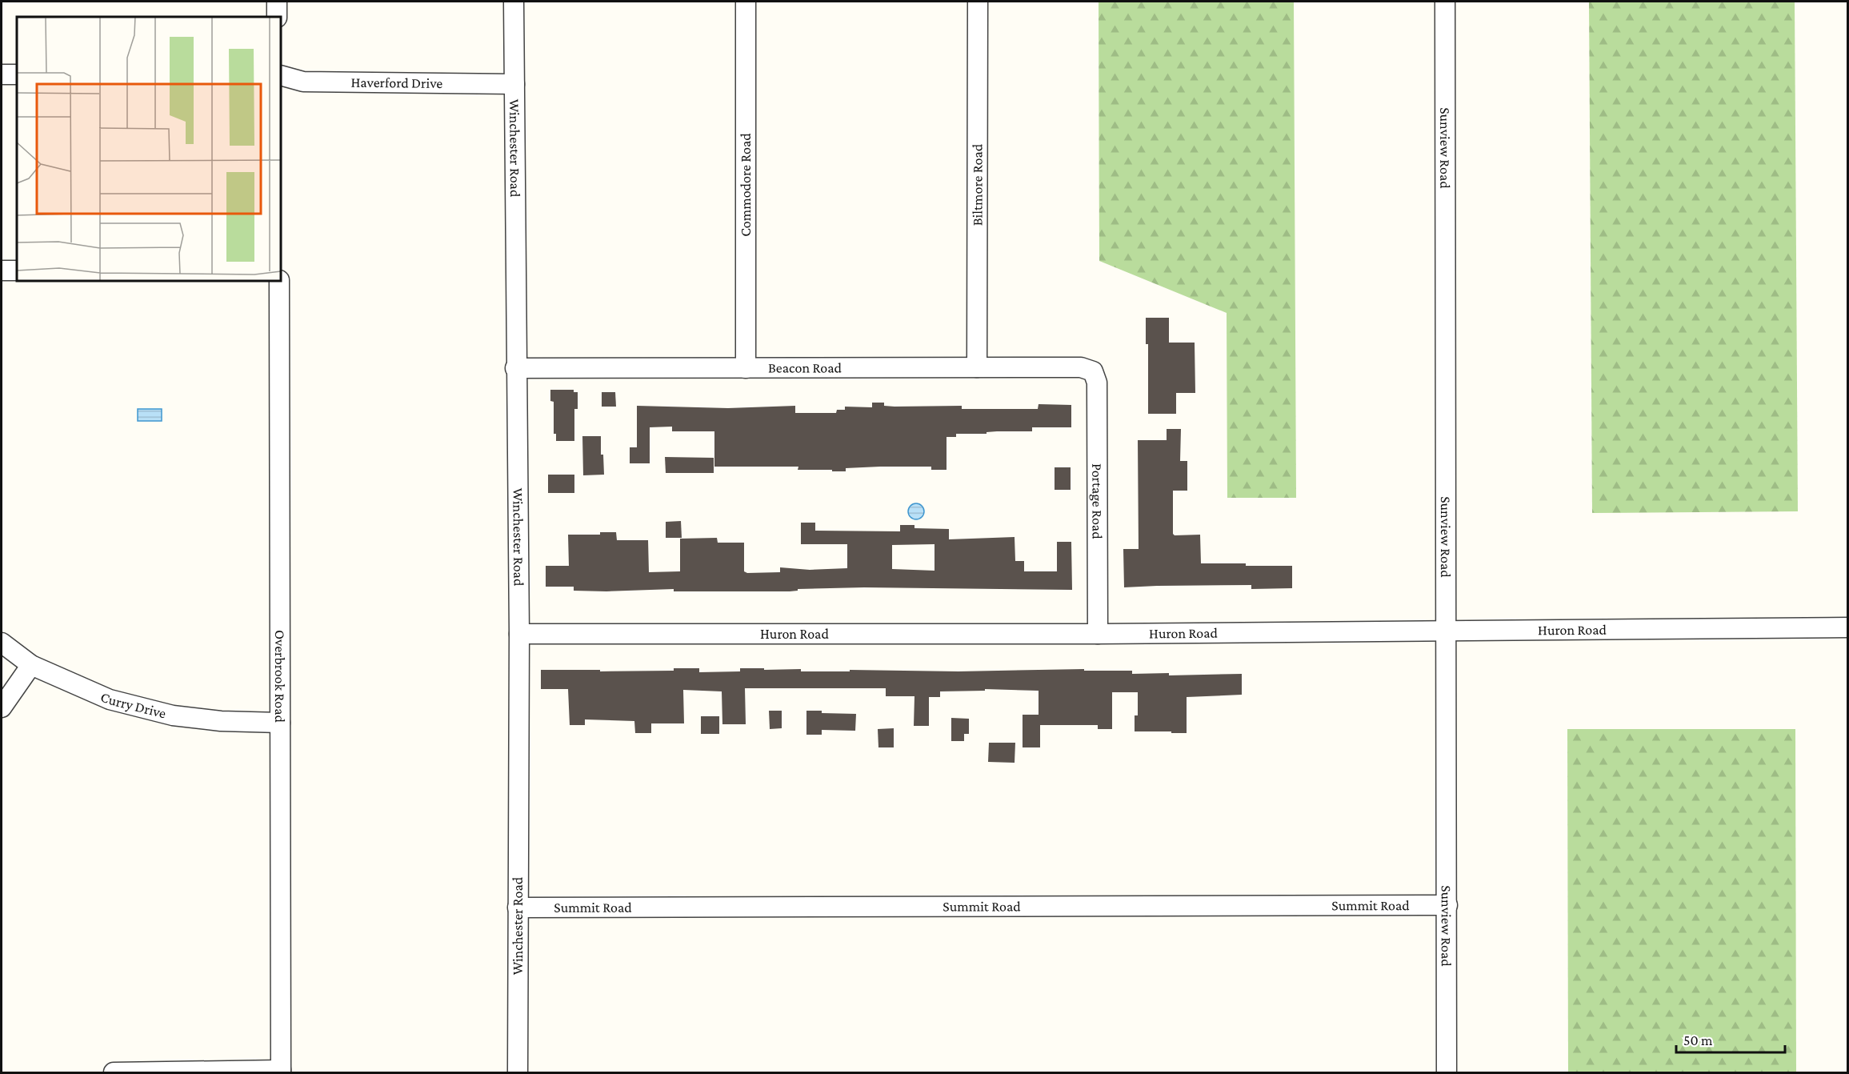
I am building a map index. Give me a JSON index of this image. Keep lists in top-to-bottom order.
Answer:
{
  "streets": {
    "street": [
      "Haverford Drive",
      "Winchester Road",
      "Sunview Road",
      "Biltmore Road",
      "Commodore Road",
      "Beacon Road",
      "Portage Road",
      "Huron Road",
      "Overbrook Road",
      "Curry Drive",
      "Summit Road"
    ]
  },
  "crossings": [
    ["Haverford Drive", "Winchester Road"],
    ["Winchester Road", "Beacon Road"],
    ["Winchester Road", "Huron Road"],
    ["Winchester Road", "Summit Road"],
    ["Sunview Road", "Huron Road"],
    ["Sunview Road", "Summit Road"],
    ["Biltmore Road", "Beacon Road"],
    ["Commodore Road", "Beacon Road"],
    ["Beacon Road", "Portage Road"],
    ["Portage Road", "Huron Road"],
    ["Overbrook Road", "Curry Drive"]
  ],
  "scale_bar": "50 m"
}
